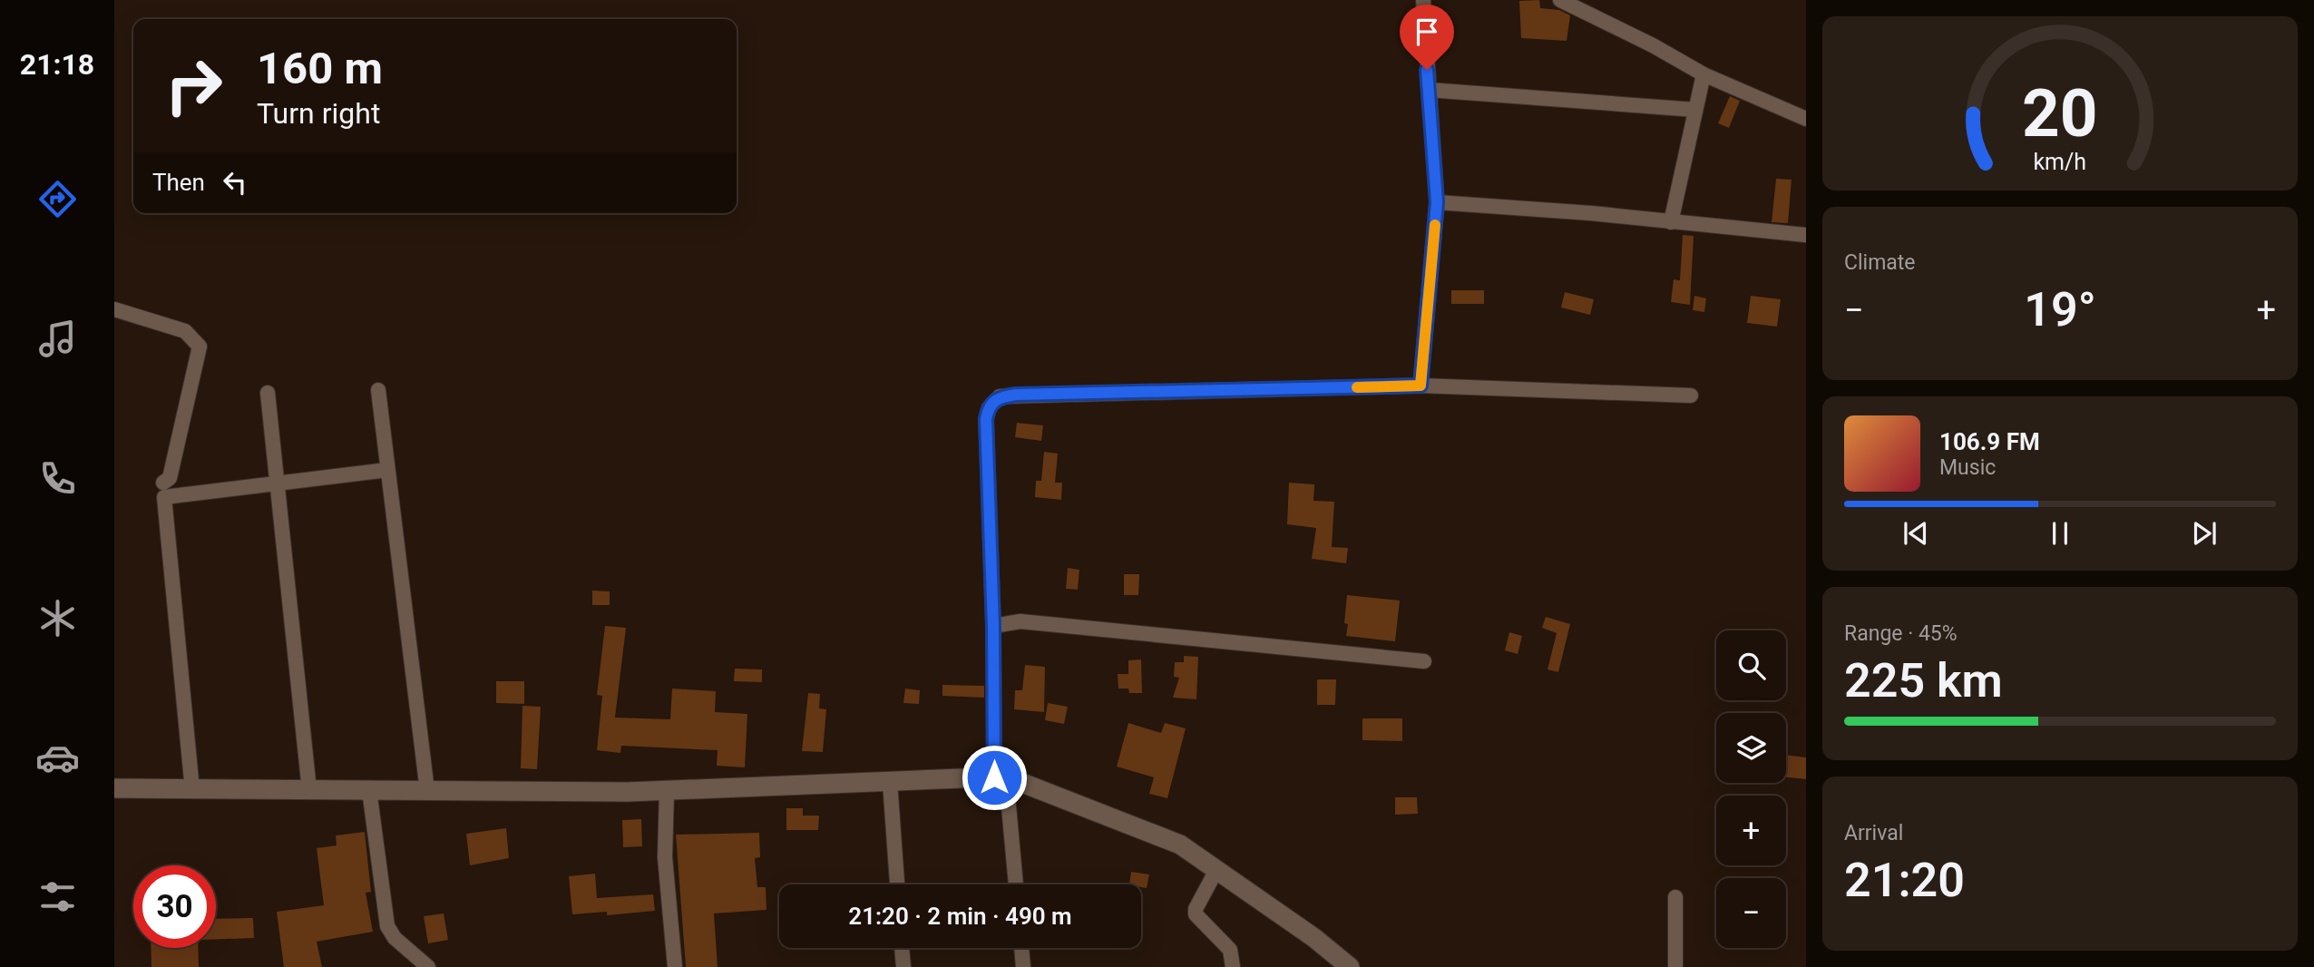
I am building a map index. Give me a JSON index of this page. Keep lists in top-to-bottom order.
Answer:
{
  "page": {
    "tabs": "21:18",
    "turn": ["160 m", "Turn right"],
    "then": "Then",
    "tile": [
      "Climate",
      ["Range · 45%", "225 km"],
      ["Arrival", "21:20"]
    ],
    "heat": ["−", "19°", "+"],
    "song": ["106.9 FM", "Music"],
    "map_buttons": ["+", "−"],
    "limit": "30",
    "trip": "21:20 · 2 min · 490 m",
    "gauge": ["20", "km/h"]
  }
}
